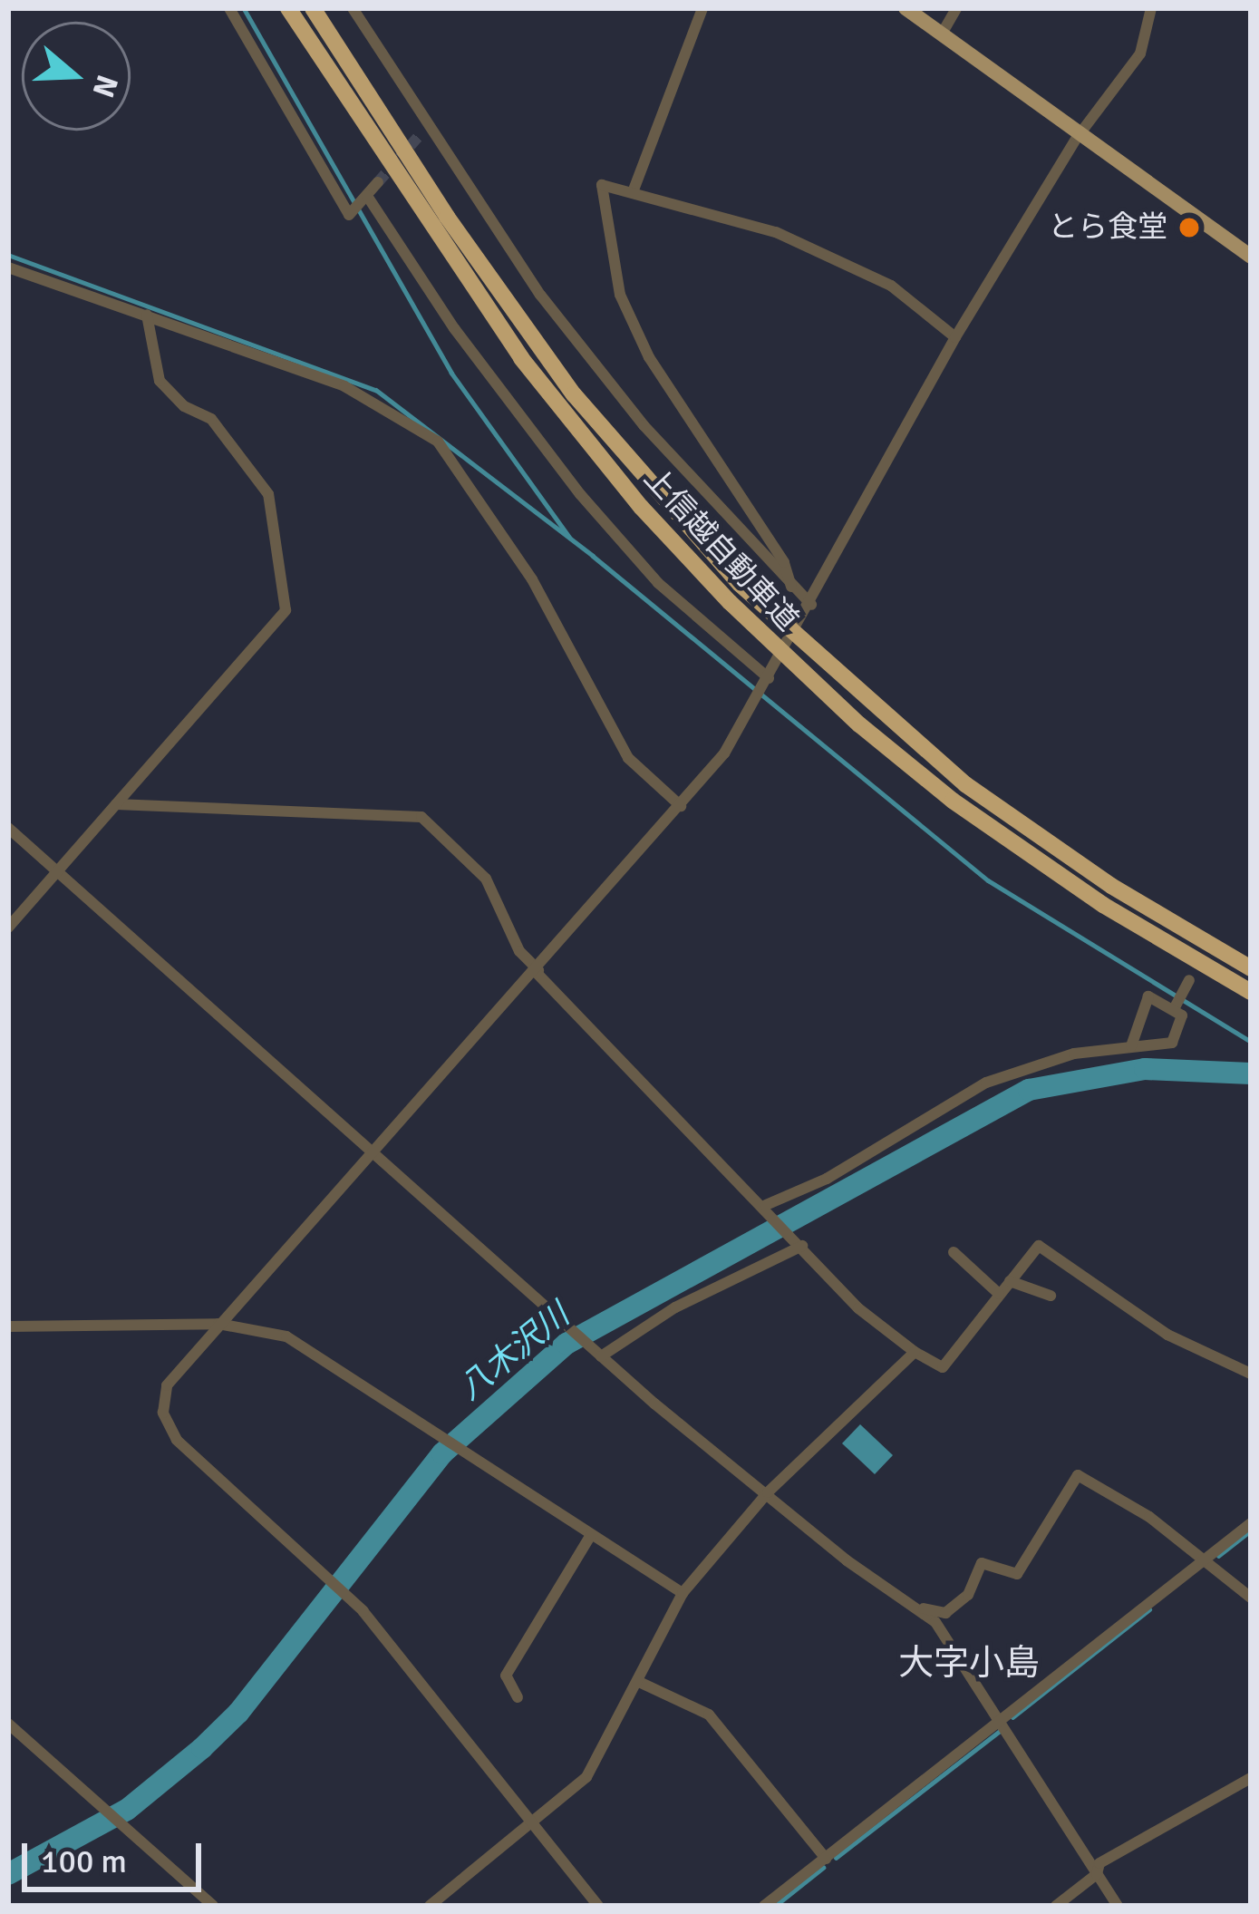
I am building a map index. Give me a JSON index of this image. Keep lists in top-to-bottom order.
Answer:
{
  "streets": {
    "highway": ["上信越自動車道"]
  },
  "districts": ["大字小島"],
  "water": ["八木沢川"],
  "places": ["とら食堂"],
  "scale_bar": "100 m",
  "north": "right"
}
